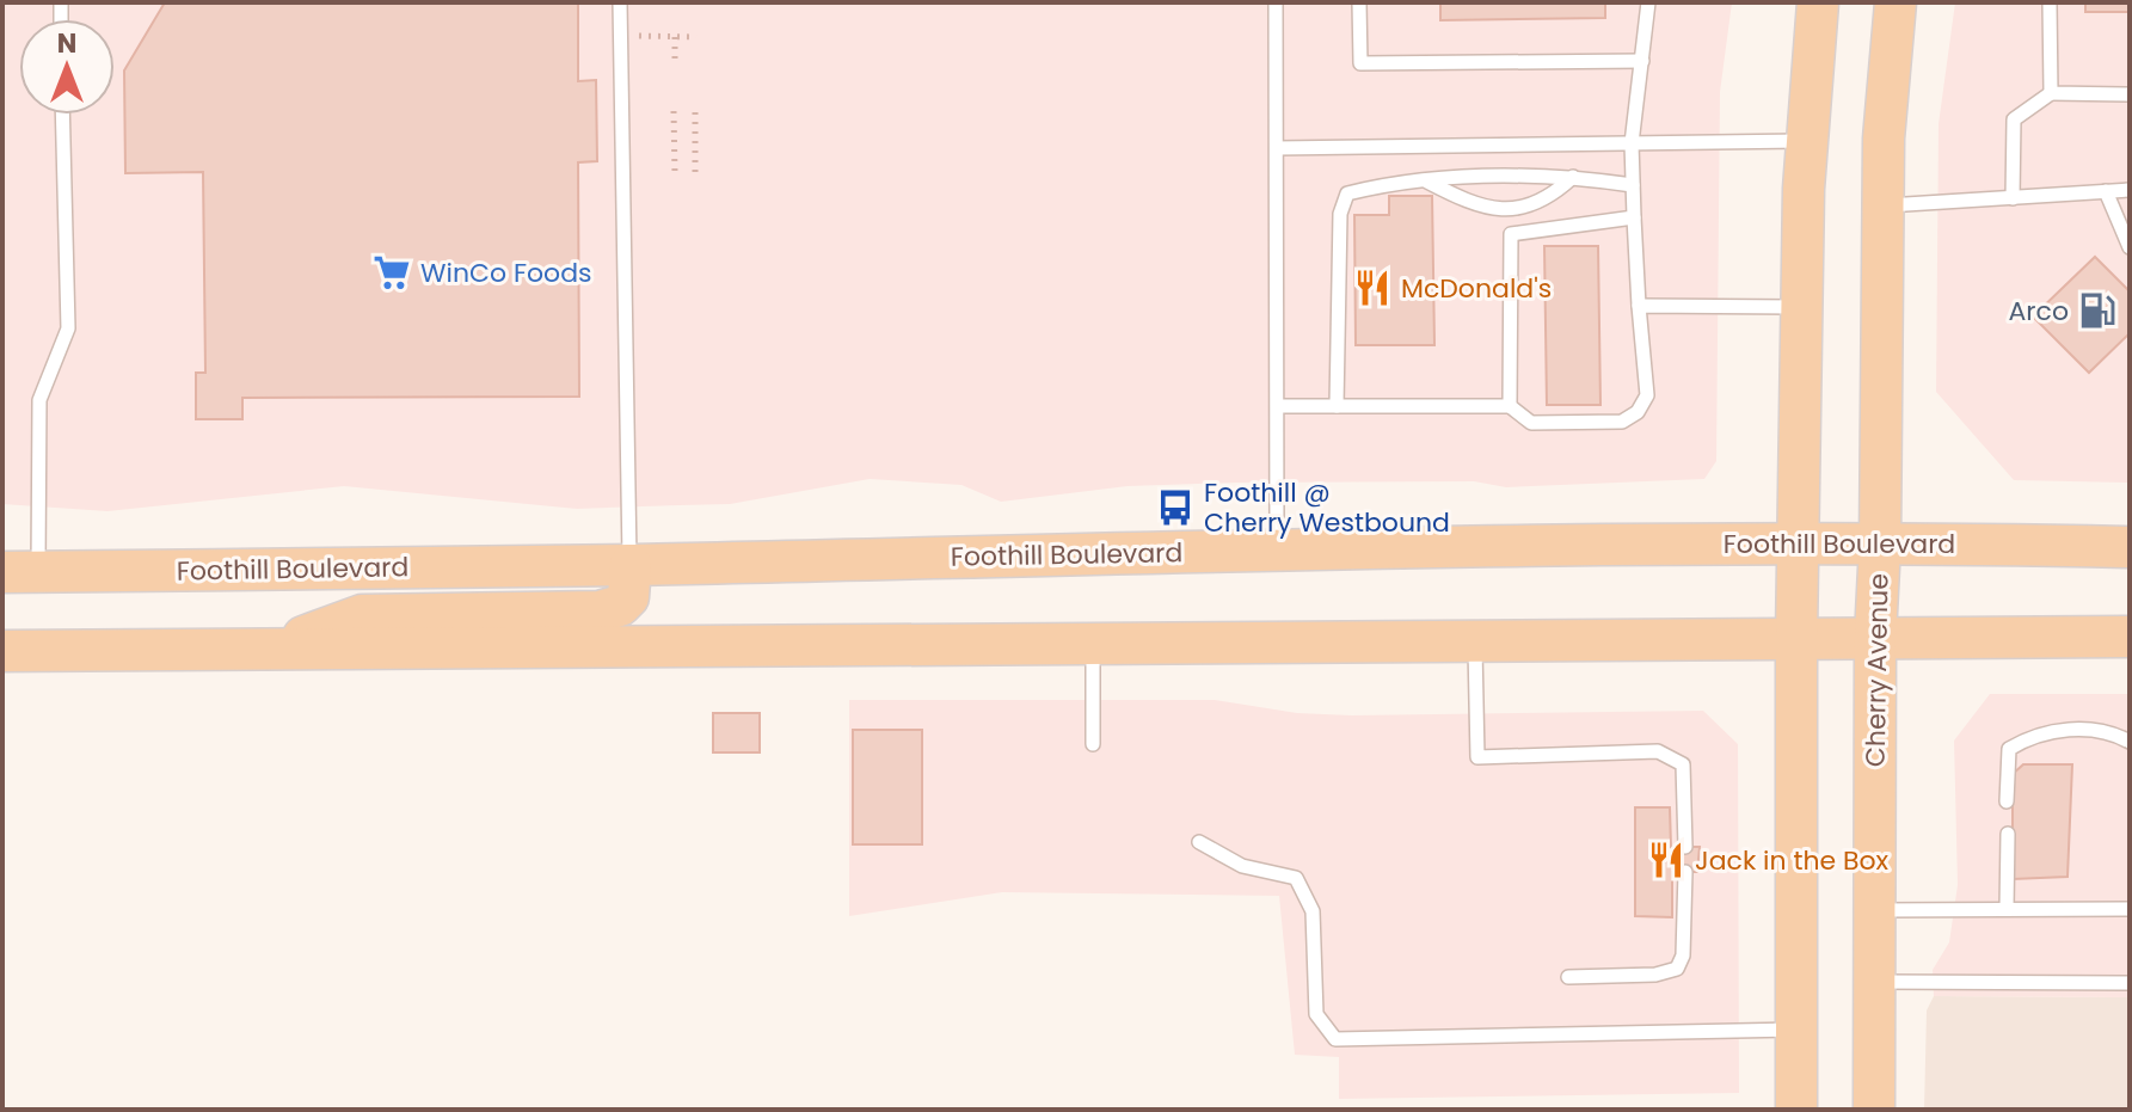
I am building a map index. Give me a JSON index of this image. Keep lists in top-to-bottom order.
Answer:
{
  "streets": {
    "main road": ["Foothill Boulevard", "Cherry Avenue"]
  },
  "crossings": [
    ["Foothill Boulevard", "Cherry Avenue"]
  ],
  "places": {
    "supermarket": ["WinCo Foods"],
    "restaurant": ["McDonald's", "Jack in the Box"],
    "fuel station": ["Arco"],
    "bus stop": ["Foothill @ Cherry Westbound"]
  },
  "north": "top"
}
